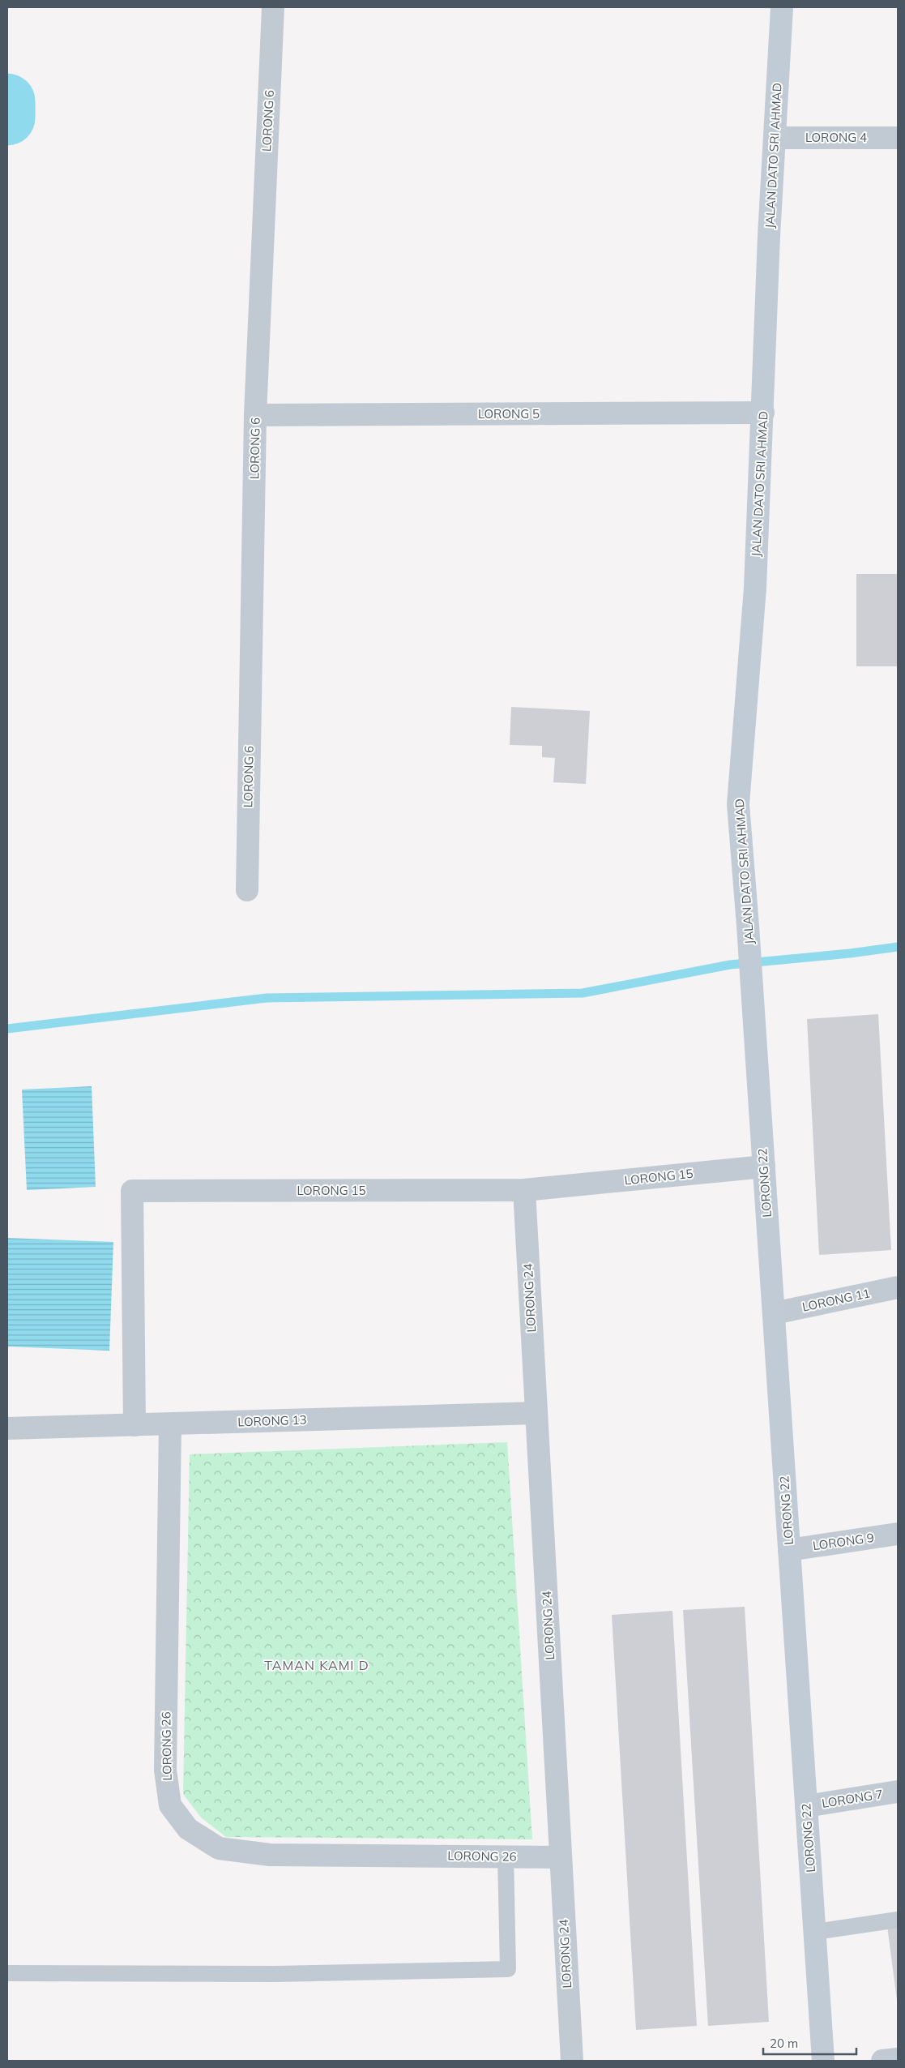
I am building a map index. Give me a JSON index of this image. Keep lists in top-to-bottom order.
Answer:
{
  "streets": {
    "street": [
      "LORONG 6",
      "LORONG 4",
      "JALAN DATO SRI AHMAD",
      "LORONG 5",
      "LORONG 15",
      "LORONG 22",
      "LORONG 24",
      "LORONG 11",
      "LORONG 13",
      "LORONG 9",
      "LORONG 26",
      "LORONG 7"
    ]
  },
  "crossings": [
    ["LORONG 6", "LORONG 5"],
    ["LORONG 4", "JALAN DATO SRI AHMAD"],
    ["JALAN DATO SRI AHMAD", "LORONG 5"],
    ["JALAN DATO SRI AHMAD", "LORONG 22"],
    ["LORONG 15", "LORONG 22"],
    ["LORONG 15", "LORONG 24"],
    ["LORONG 15", "LORONG 13"],
    ["LORONG 22", "LORONG 11"],
    ["LORONG 22", "LORONG 9"],
    ["LORONG 22", "LORONG 7"],
    ["LORONG 24", "LORONG 13"],
    ["LORONG 24", "LORONG 26"],
    ["LORONG 13", "LORONG 26"]
  ],
  "districts": ["TAMAN KAMI D"],
  "scale_bar": "20 m"
}
